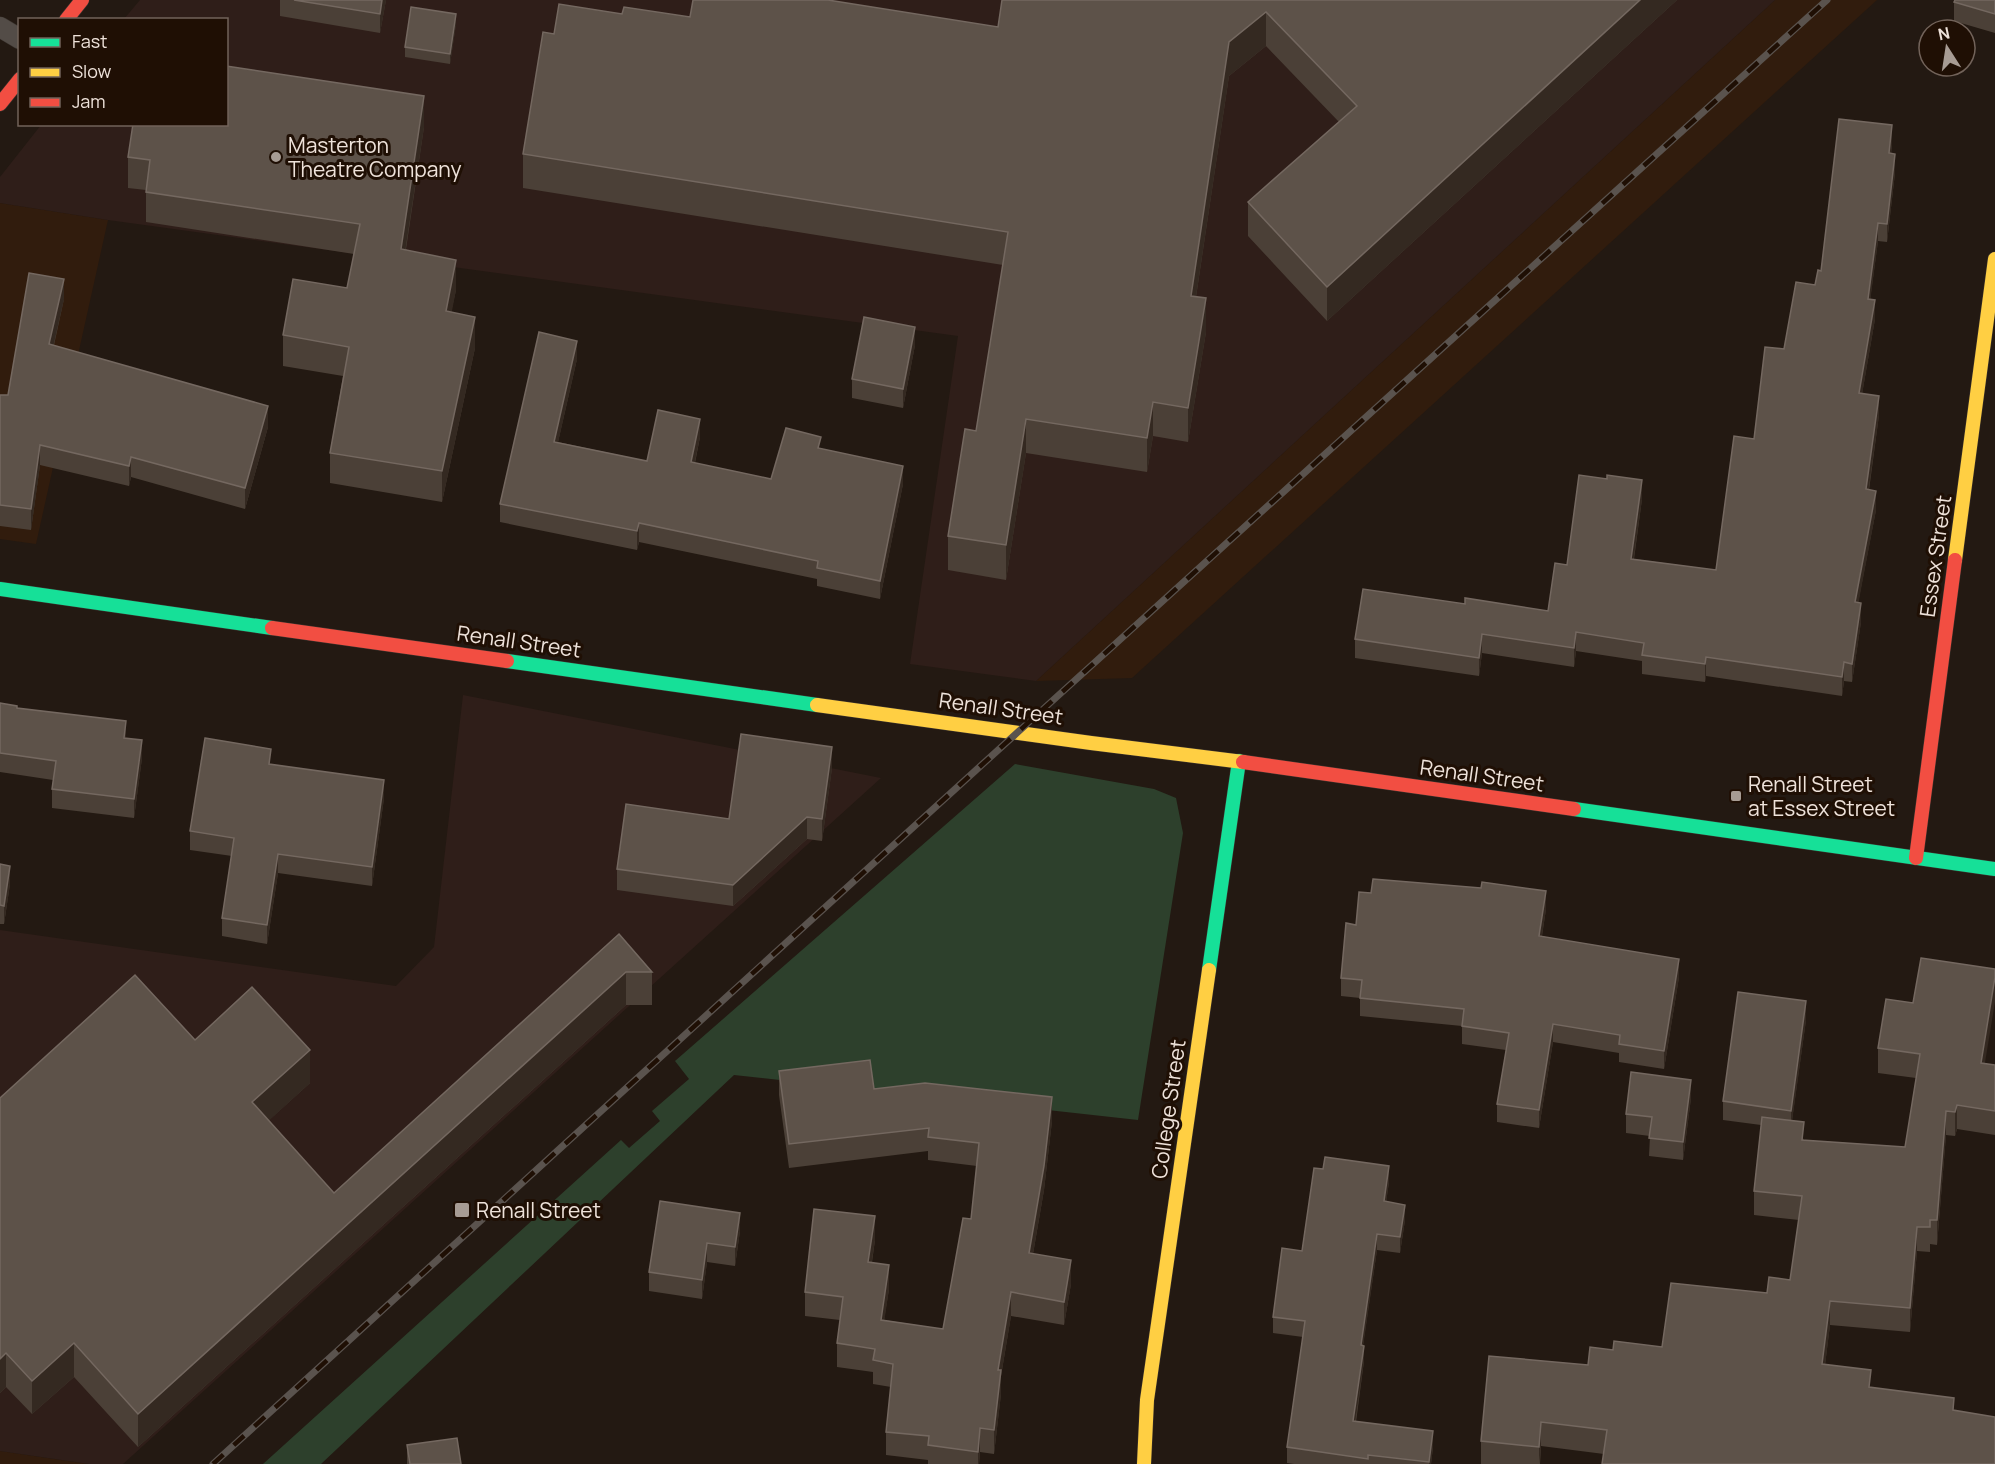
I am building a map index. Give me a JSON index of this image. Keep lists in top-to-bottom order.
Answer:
{
  "streets": {
    "street": ["Essex Street", "Renall Street", "College Street"]
  },
  "crossings": [
    ["Essex Street", "Renall Street"],
    ["Renall Street", "College Street"]
  ],
  "places": {
    "other": ["Masterton Theatre Company"],
    "transit": ["Renall Street at Essex Street", "Renall Street"]
  },
  "legend": ["Fast", "Slow", "Jam"],
  "north": "top"
}
